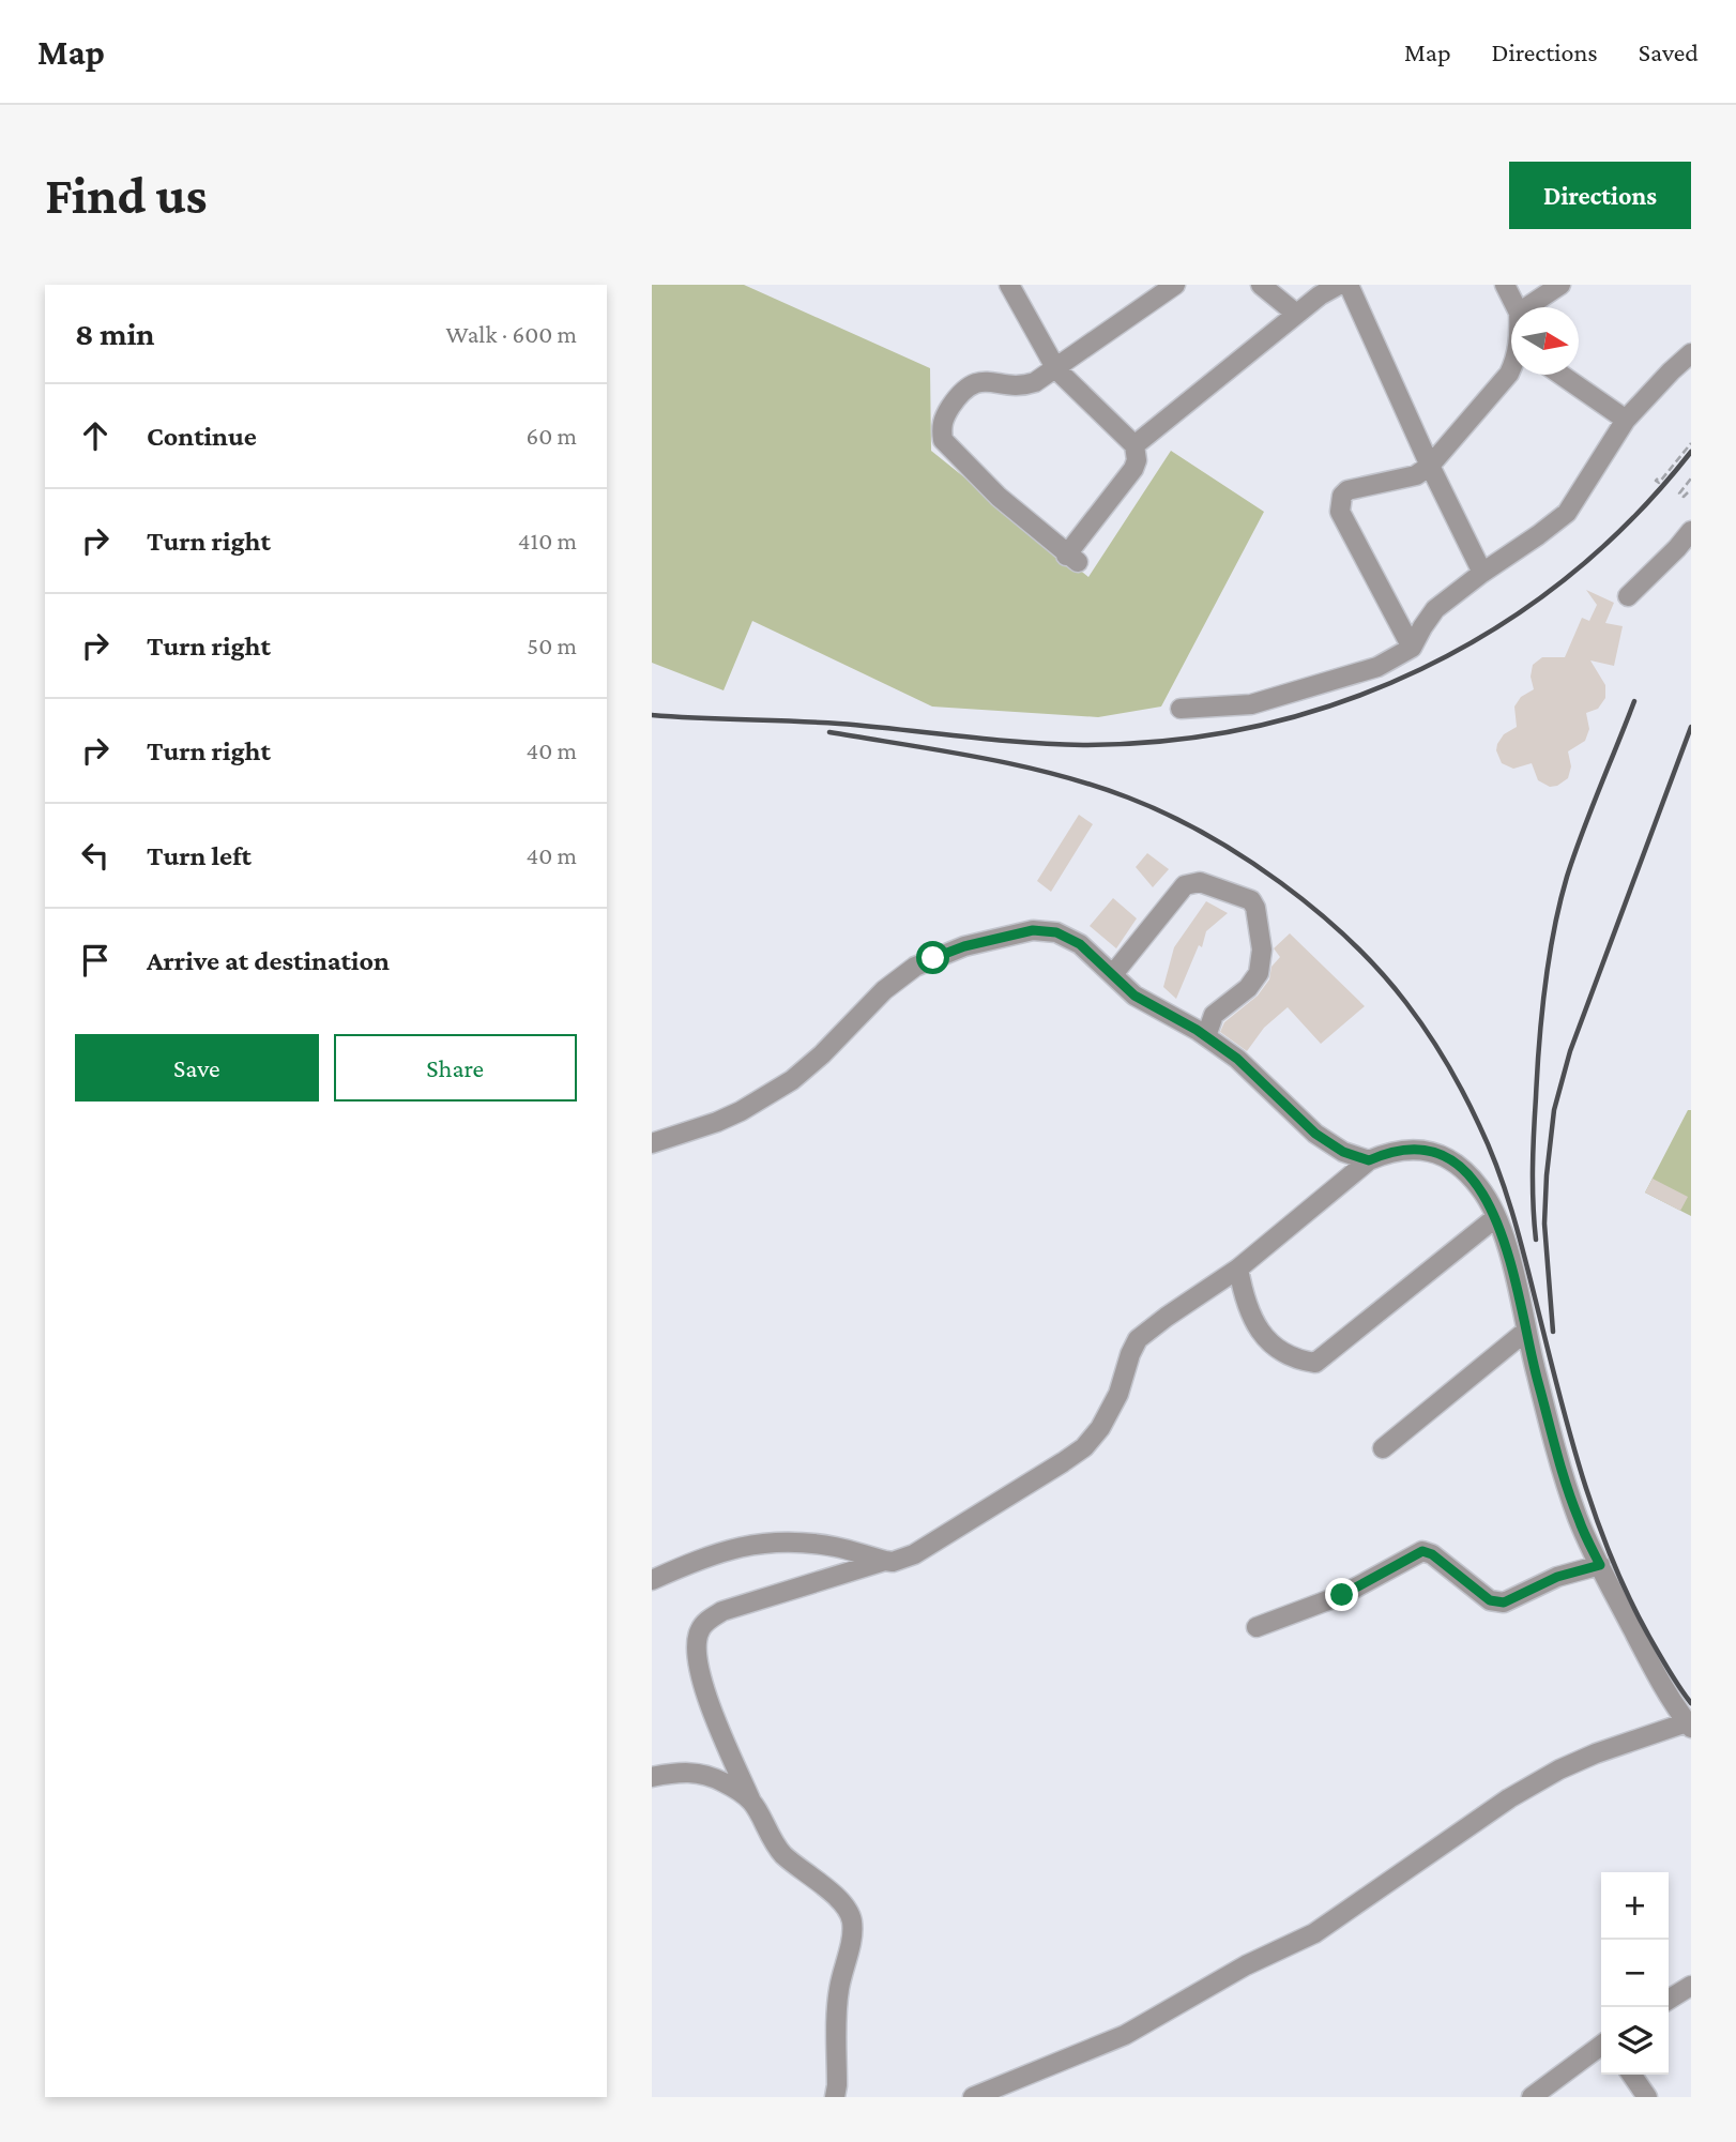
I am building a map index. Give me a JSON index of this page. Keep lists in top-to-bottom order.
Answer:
{
  "north": "right",
  "page": {
    "header": "Map",
    "nav": ["Map", "Directions", "Saved"],
    "buttons": [
      "Directions",
      ["Save", "Share"]
    ],
    "title": "Find us",
    "heading": ["8 min", "Walk · 600 m"],
    "list": [
      ["Continue", "60 m"],
      ["Turn right", "410 m"],
      ["Turn right", "50 m"],
      ["Turn right", "40 m"],
      ["Turn left", "40 m"],
      "Arrive at destination"
    ],
    "map_buttons": ["+", "−"]
  }
}
